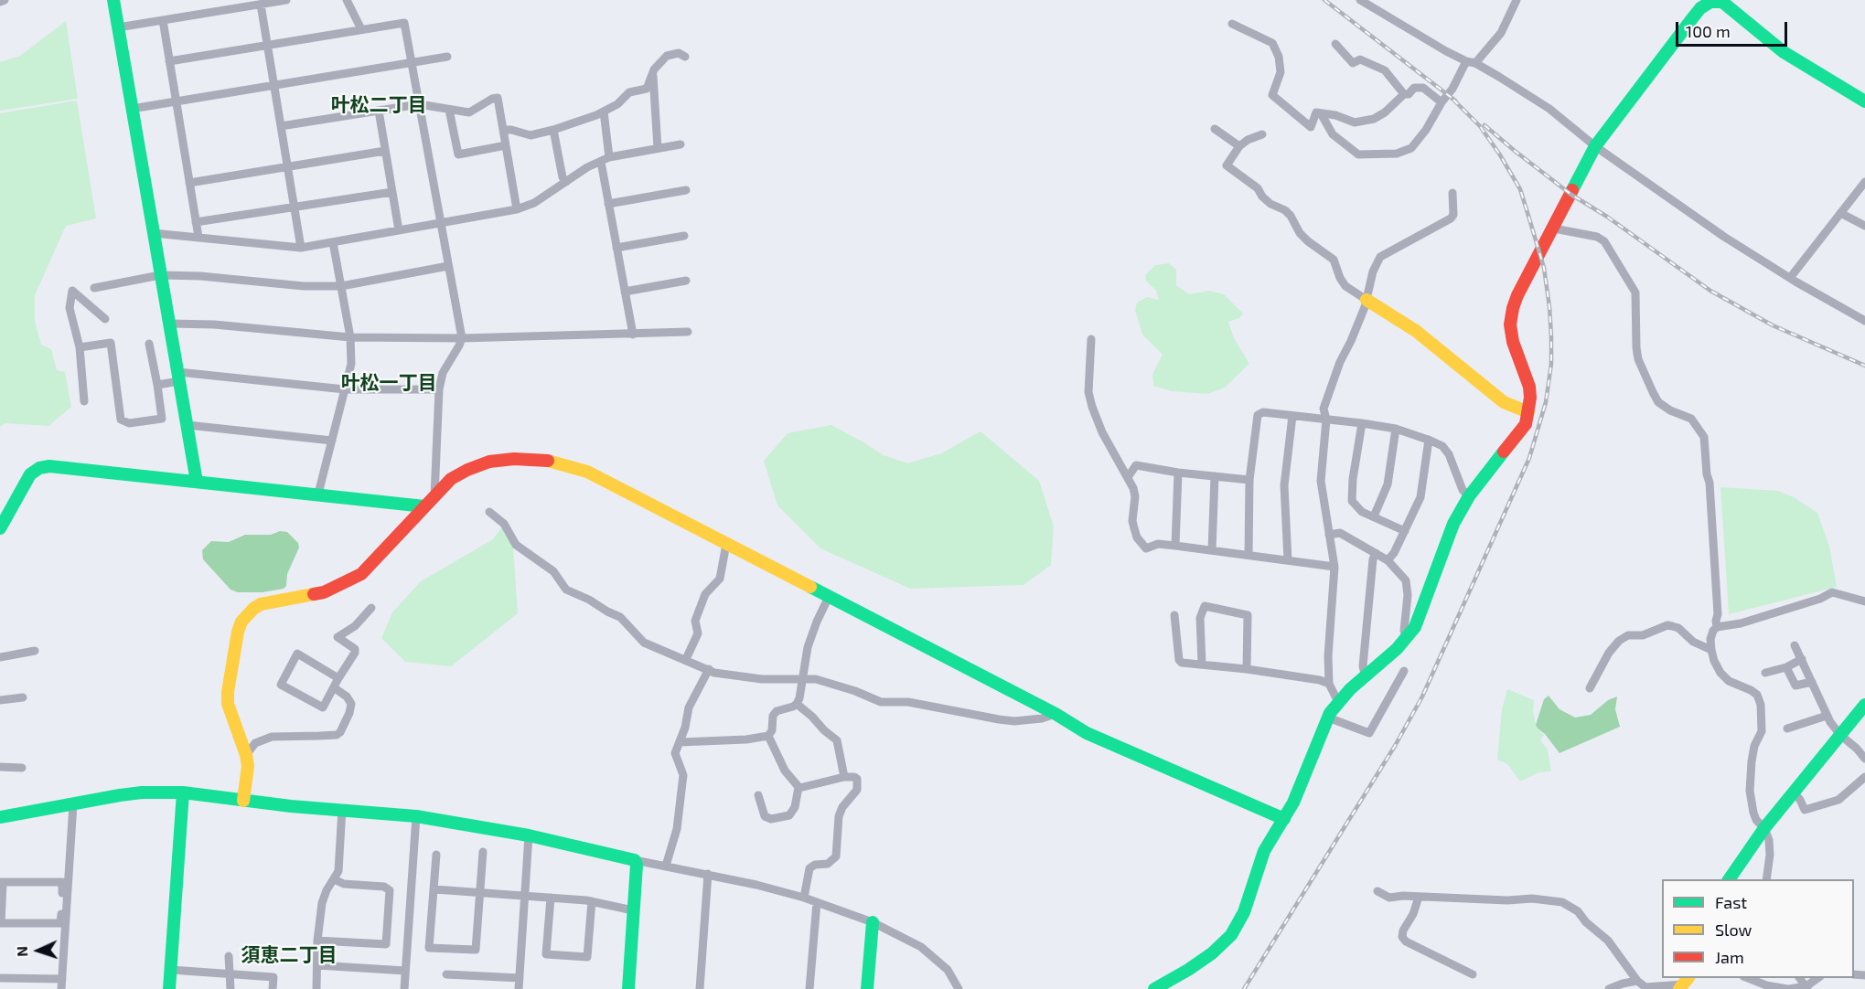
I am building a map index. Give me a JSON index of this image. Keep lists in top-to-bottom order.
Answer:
{
  "districts": ["叶松二丁目", "叶松一丁目", "須恵二丁目"],
  "legend": ["Fast", "Slow", "Jam"],
  "scale_bar": "100 m",
  "north": "left"
}
